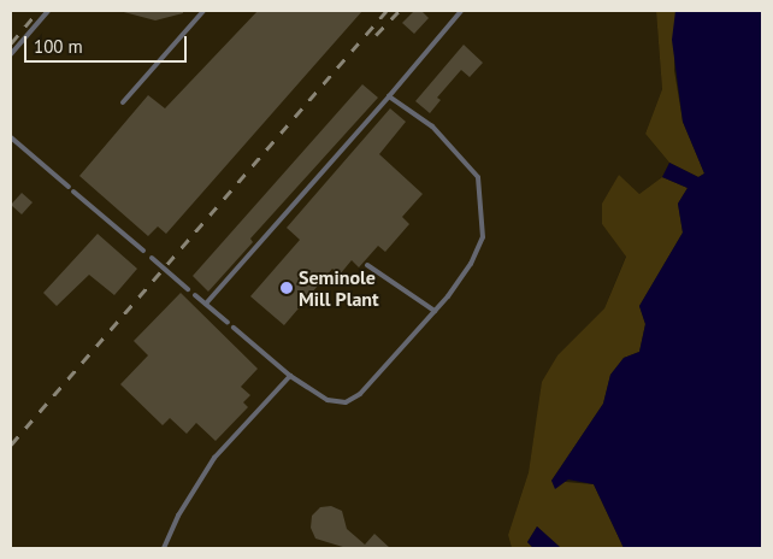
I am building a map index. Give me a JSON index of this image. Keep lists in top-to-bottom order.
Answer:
{
  "places": ["Seminole Mill Plant"],
  "scale_bar": "100 m"
}
